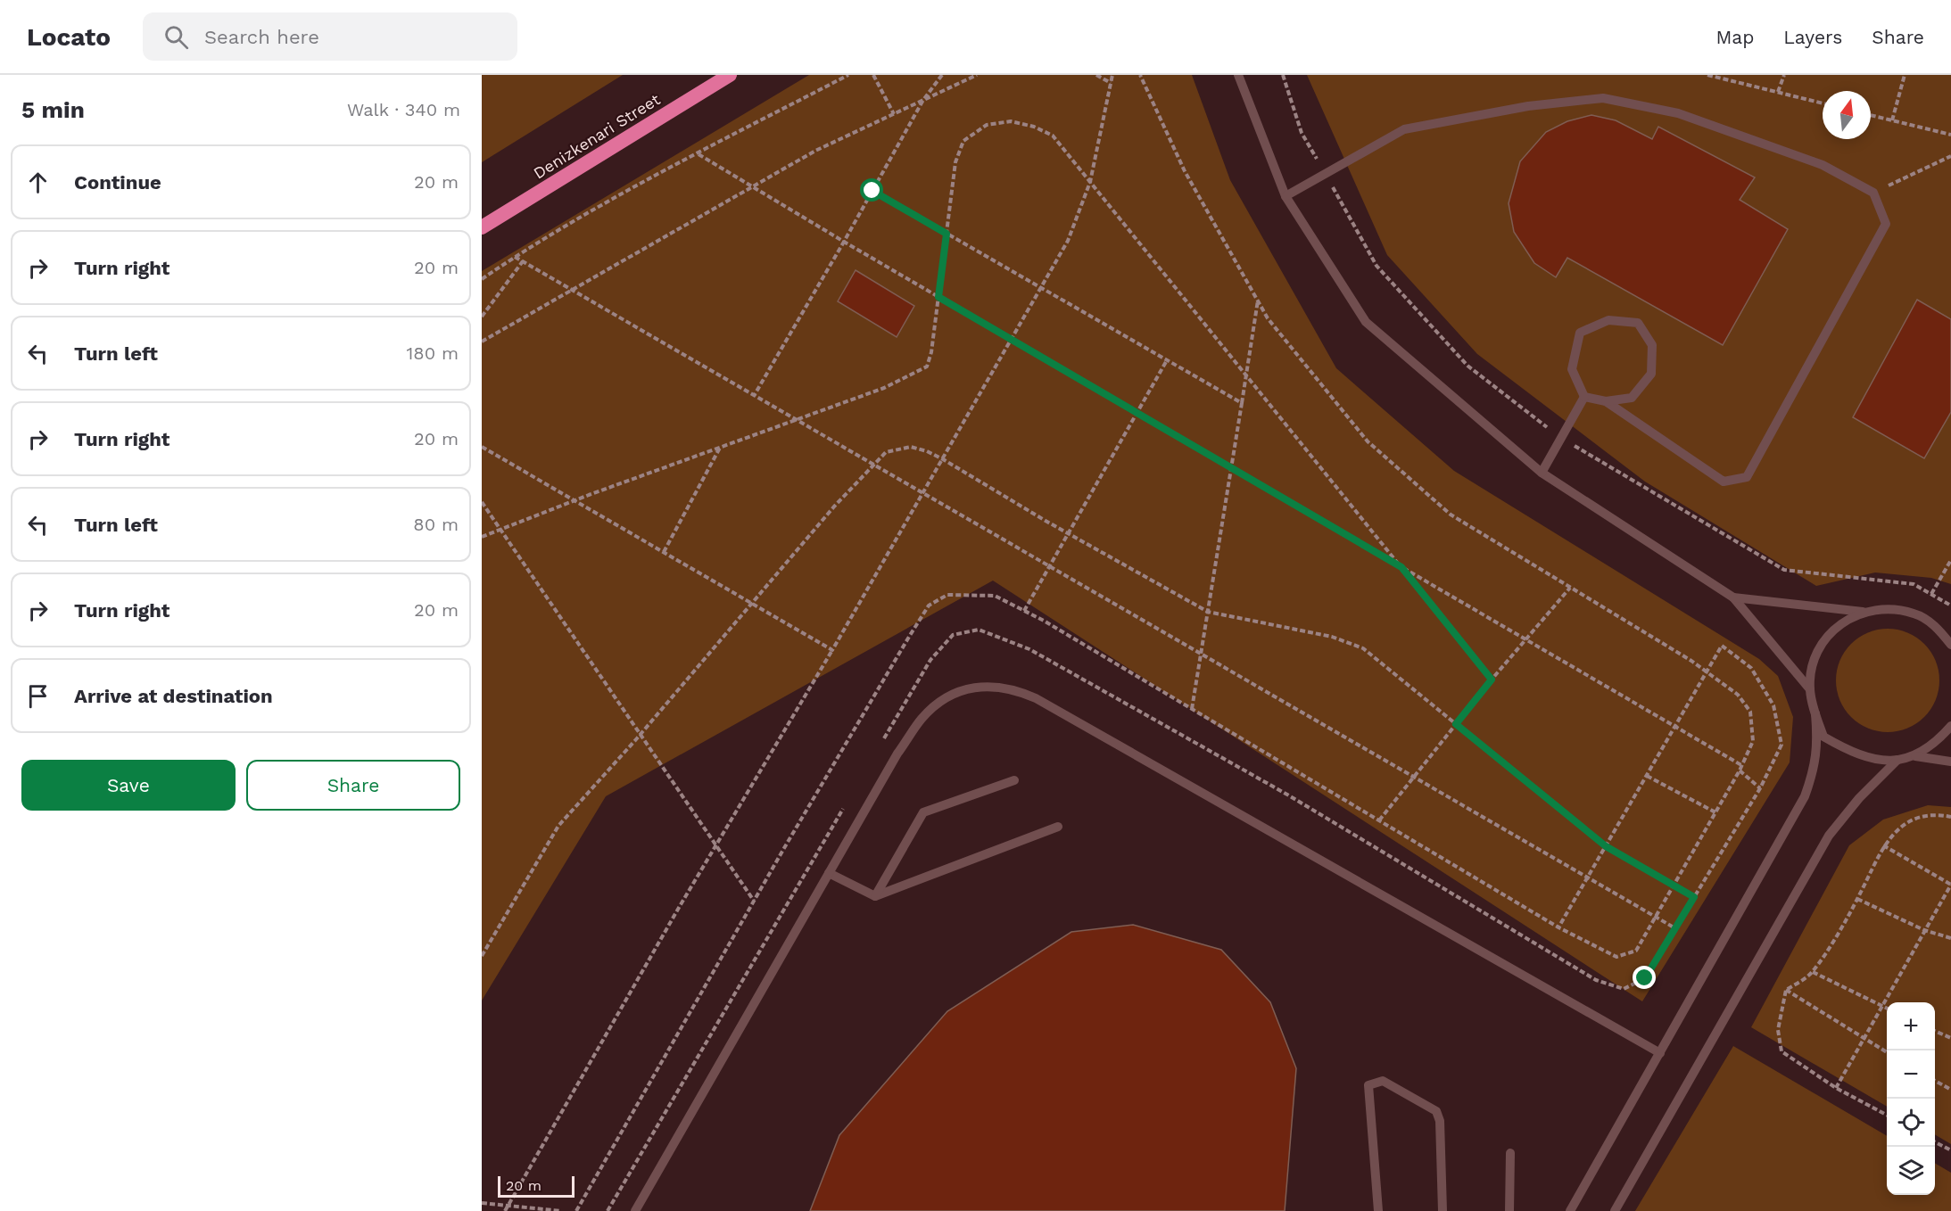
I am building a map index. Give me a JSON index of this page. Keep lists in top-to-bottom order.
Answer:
{
  "streets": {
    "highway": ["Denizkenari Street"]
  },
  "scale_bar": "20 m",
  "north": "top",
  "page": {
    "header": "Locato",
    "search": "Search here",
    "nav": ["Map", "Layers", "Share"],
    "heading": ["5 min", "Walk · 340 m"],
    "list": [
      ["Continue", "20 m"],
      ["Turn right", "20 m"],
      ["Turn left", "180 m"],
      ["Turn right", "20 m"],
      ["Turn left", "80 m"],
      ["Turn right", "20 m"],
      "Arrive at destination"
    ],
    "buttons": ["Save", "Share"],
    "map_buttons": ["+", "−"],
    "scale": "20 m"
  }
}
